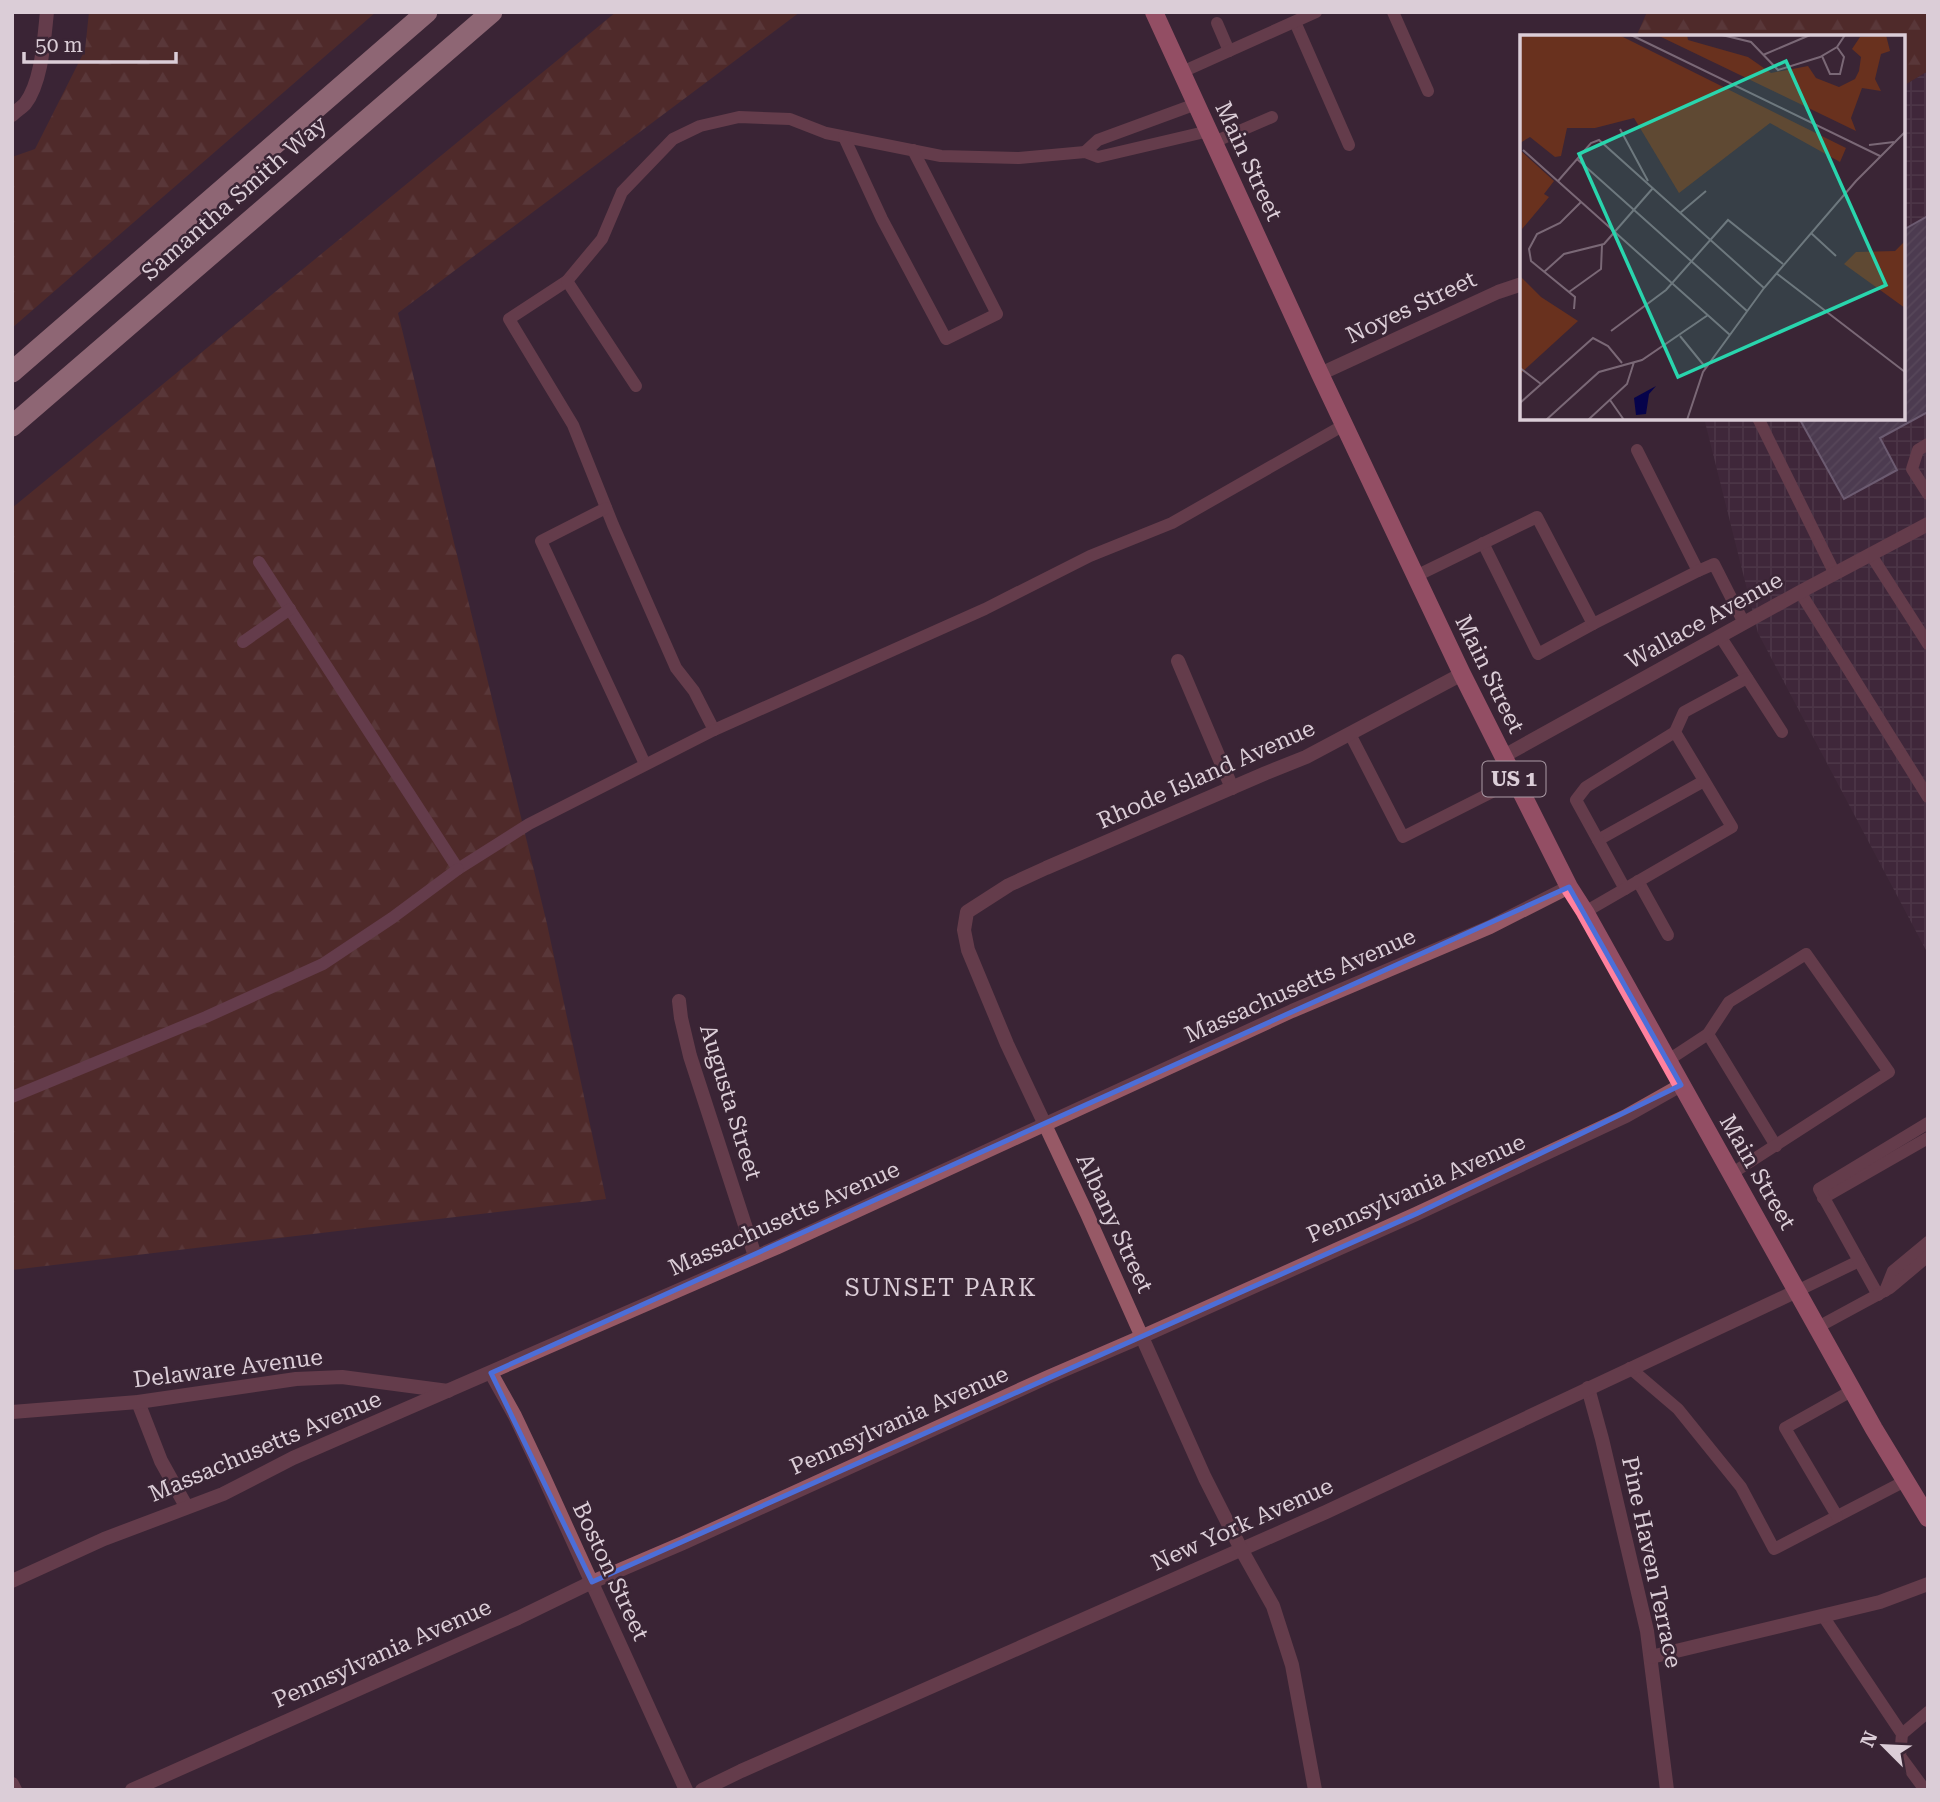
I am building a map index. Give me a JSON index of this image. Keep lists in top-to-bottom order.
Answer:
{
  "streets": {
    "highway": ["Samantha Smith Way"],
    "main road": ["Main Street", "US 1"],
    "street": [
      "Noyes Street",
      "Wallace Avenue",
      "Rhode Island Avenue",
      "Massachusetts Avenue",
      "Augusta Street",
      "Pennsylvania Avenue",
      "Albany Street",
      "Delaware Avenue",
      "New York Avenue",
      "Pine Haven Terrace",
      "Boston Street"
    ]
  },
  "crossings": [
    ["Main Street", "Noyes Street"],
    ["Main Street", "Wallace Avenue"],
    ["Main Street", "Rhode Island Avenue"],
    ["Main Street", "Massachusetts Avenue"],
    ["Main Street", "Pennsylvania Avenue"],
    ["Main Street", "New York Avenue"],
    ["Rhode Island Avenue", "Albany Street"],
    ["Massachusetts Avenue", "Augusta Street"],
    ["Massachusetts Avenue", "Albany Street"],
    ["Massachusetts Avenue", "Delaware Avenue"],
    ["Massachusetts Avenue", "Boston Street"],
    ["Pennsylvania Avenue", "Albany Street"],
    ["Pennsylvania Avenue", "Boston Street"],
    ["Albany Street", "New York Avenue"],
    ["New York Avenue", "Pine Haven Terrace"]
  ],
  "districts": ["SUNSET PARK"],
  "scale_bar": "50 m",
  "north": "top left"
}
